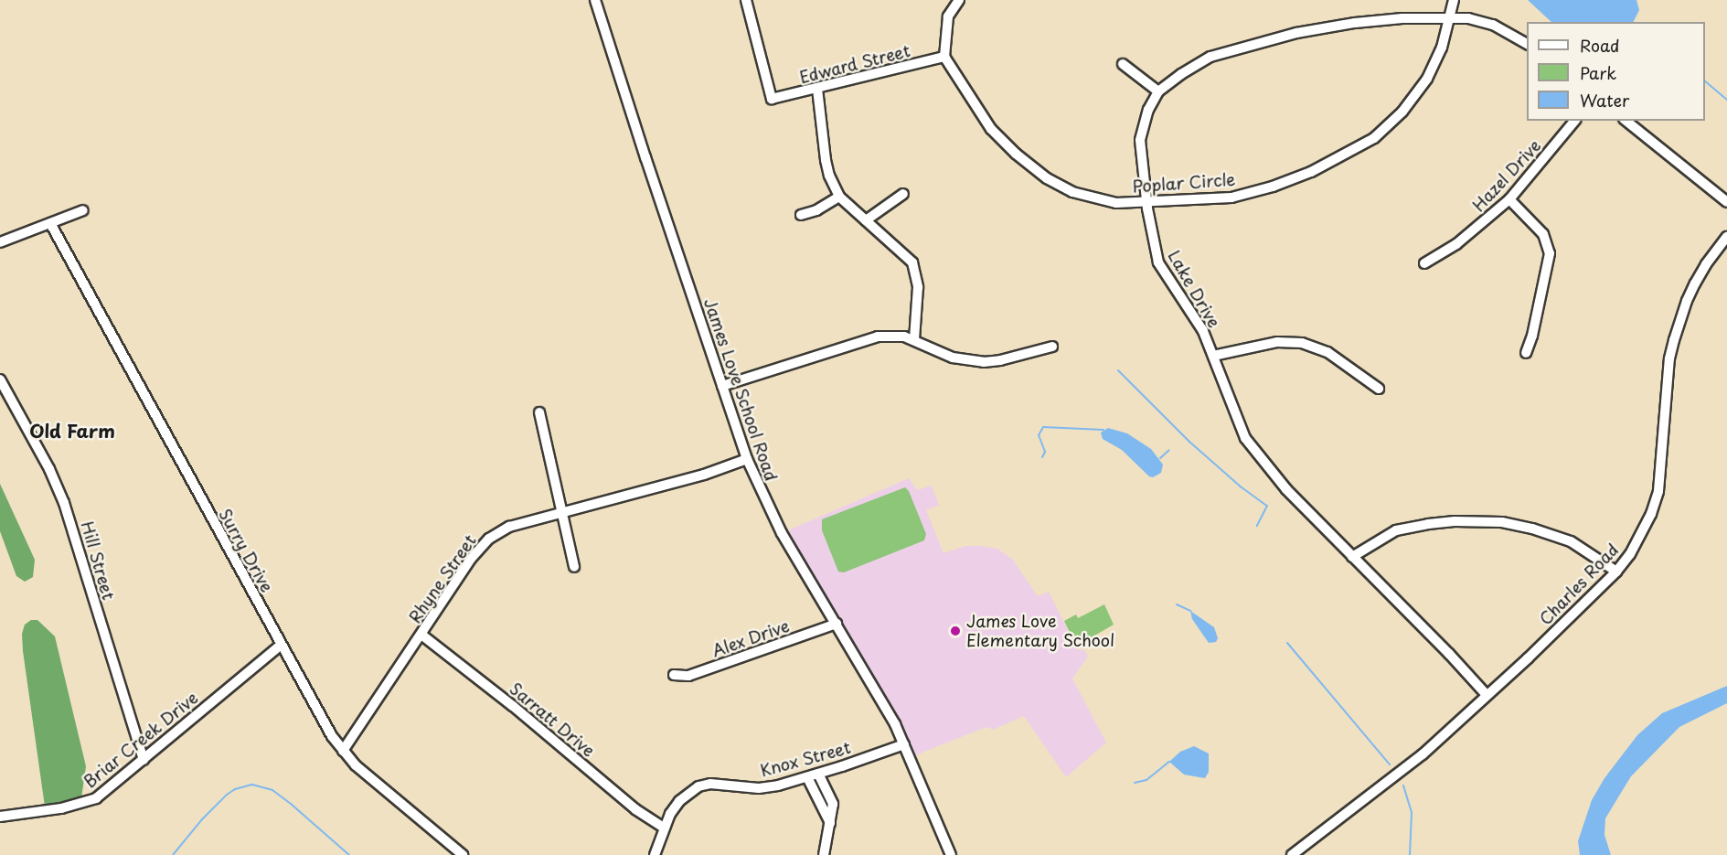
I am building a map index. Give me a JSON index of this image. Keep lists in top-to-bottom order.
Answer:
{
  "streets": {
    "street": [
      "Edward Street",
      "Hazel Drive",
      "Poplar Circle",
      "Lake Drive",
      "James Love School Road",
      "Surry Drive",
      "Hill Street",
      "Rhyne Street",
      "Charles Road",
      "Alex Drive",
      "Sarratt Drive",
      "Briar Creek Drive",
      "Knox Street"
    ]
  },
  "crossings": [
    ["Edward Street", "Poplar Circle"],
    ["Poplar Circle", "Lake Drive"],
    ["Lake Drive", "Charles Road"],
    ["James Love School Road", "Rhyne Street"],
    ["James Love School Road", "Alex Drive"],
    ["James Love School Road", "Knox Street"],
    ["Surry Drive", "Rhyne Street"],
    ["Surry Drive", "Briar Creek Drive"],
    ["Hill Street", "Briar Creek Drive"],
    ["Rhyne Street", "Sarratt Drive"],
    ["Sarratt Drive", "Knox Street"]
  ],
  "districts": ["Old Farm"],
  "places": ["James Love Elementary School"],
  "legend": ["Road", "Park", "Water"]
}
